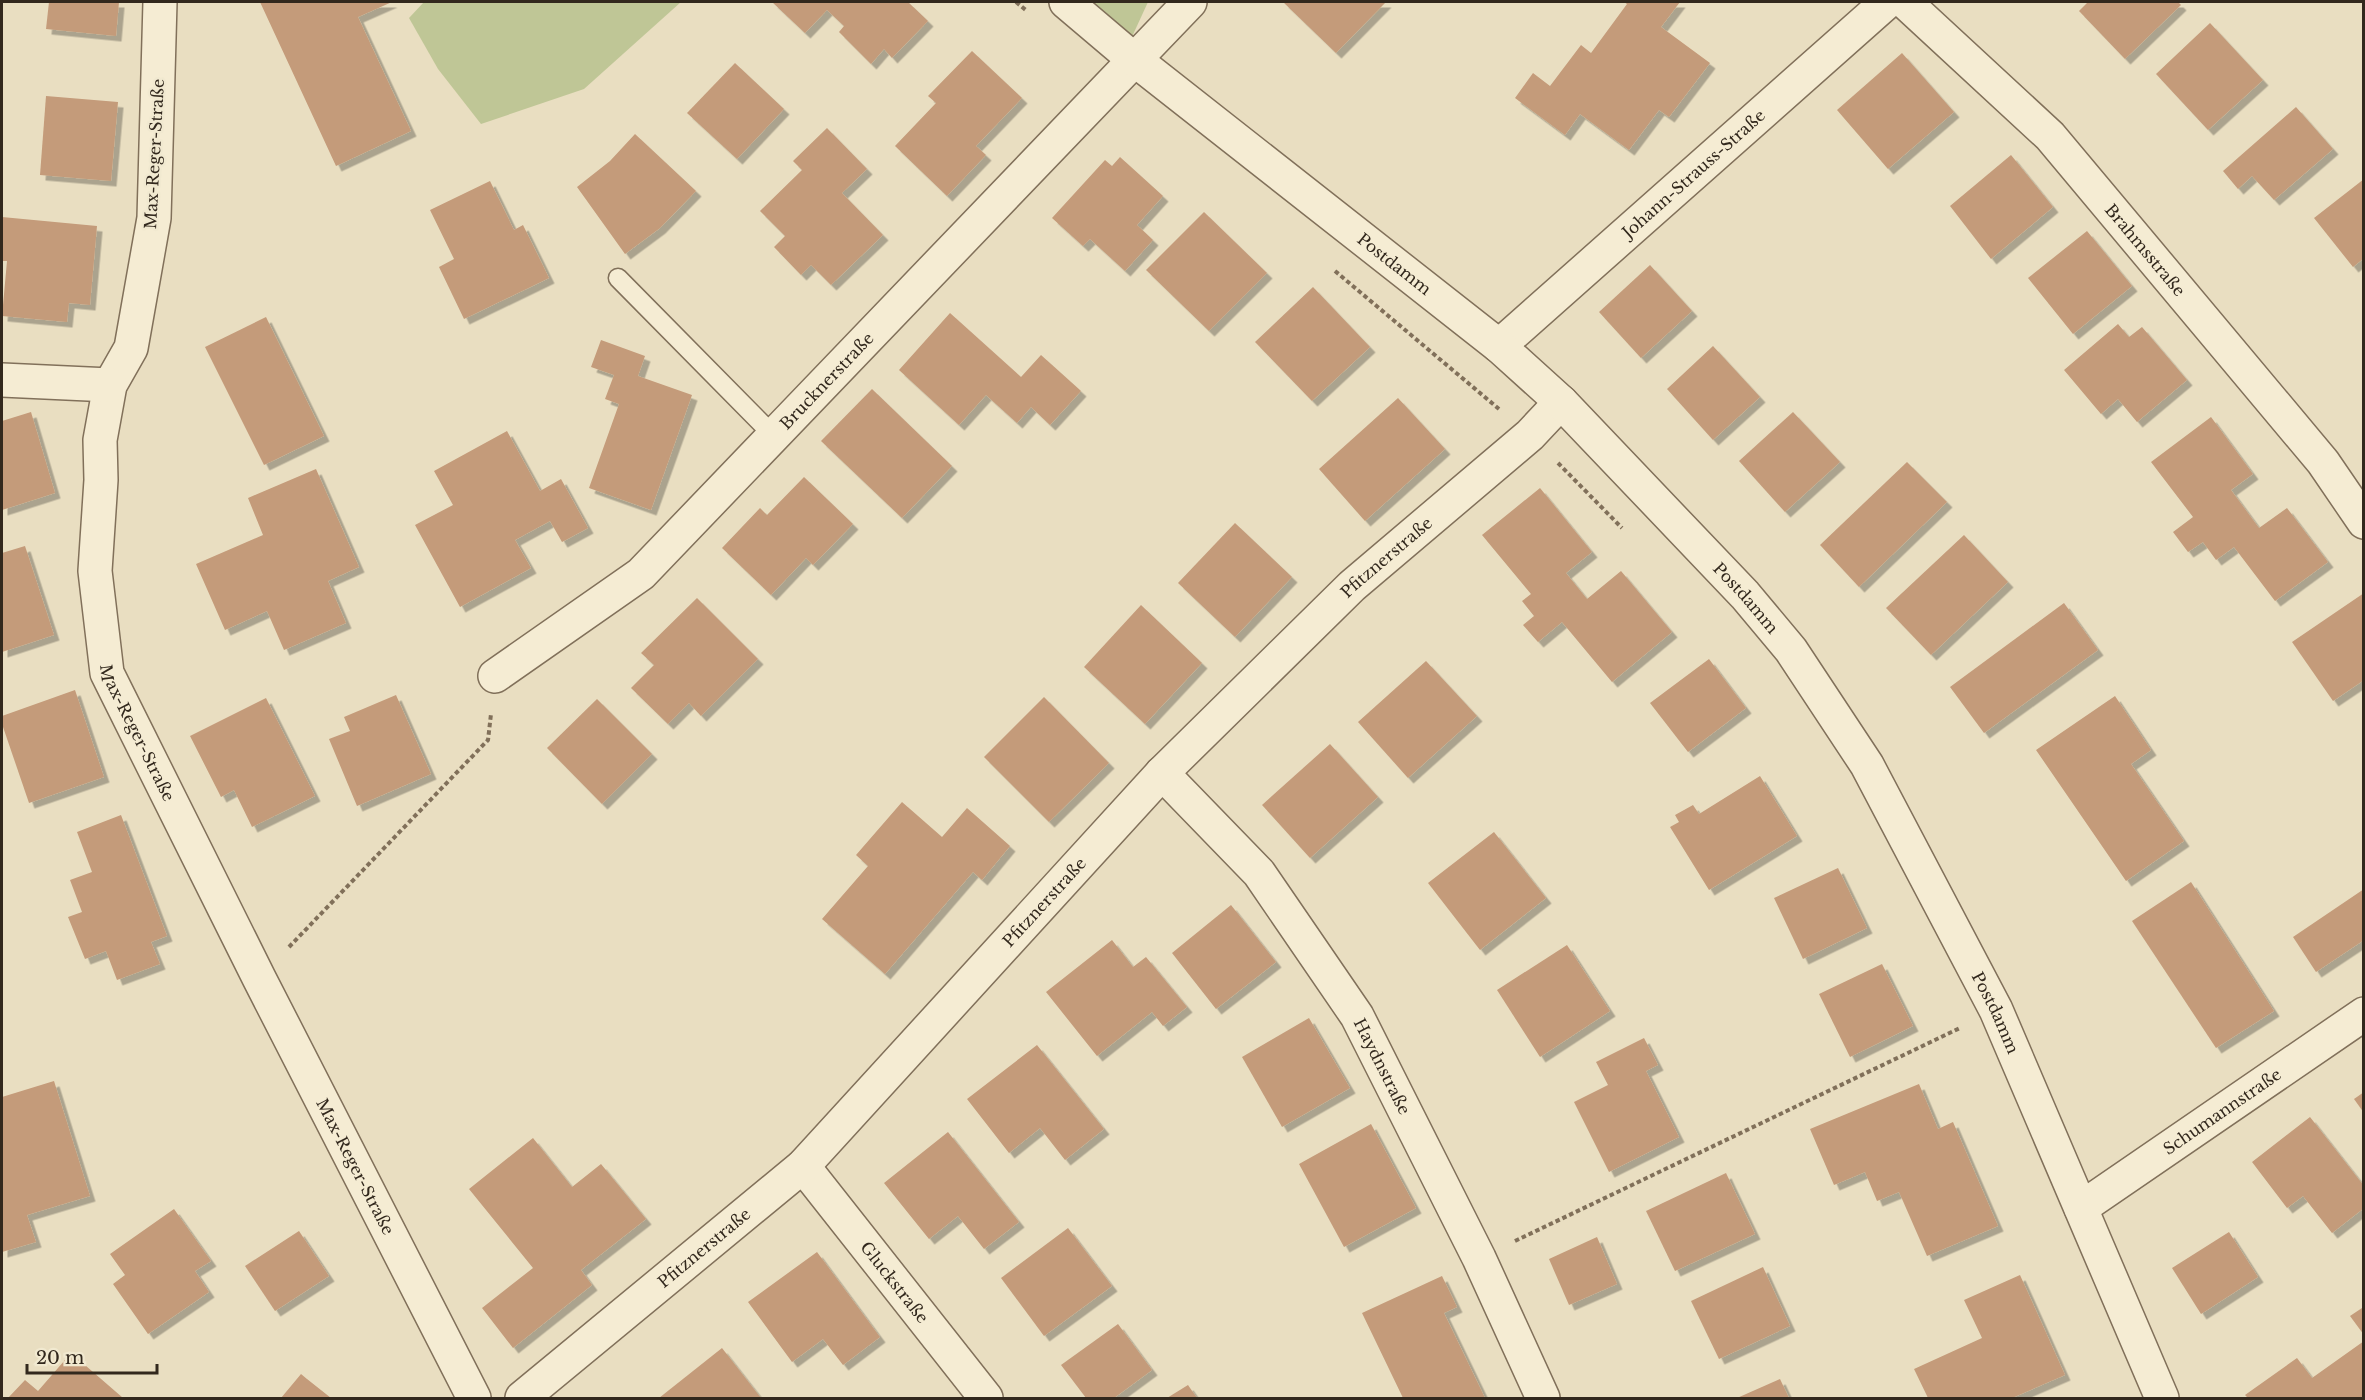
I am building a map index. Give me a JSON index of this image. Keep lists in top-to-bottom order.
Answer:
{
  "streets": {
    "street": [
      "Max-Reger-Straße",
      "Johann-Strauss-Straße",
      "Brahmsstraße",
      "Postdamm",
      "Brucknerstraße",
      "Pfitznerstraße",
      "Haydnstraße",
      "Schumannstraße",
      "Gluckstraße"
    ]
  },
  "crossings": [
    ["Johann-Strauss-Straße", "Postdamm"],
    ["Postdamm", "Brucknerstraße"],
    ["Postdamm", "Pfitznerstraße"],
    ["Postdamm", "Schumannstraße"],
    ["Pfitznerstraße", "Haydnstraße"],
    ["Pfitznerstraße", "Gluckstraße"]
  ],
  "scale_bar": "20 m"
}
